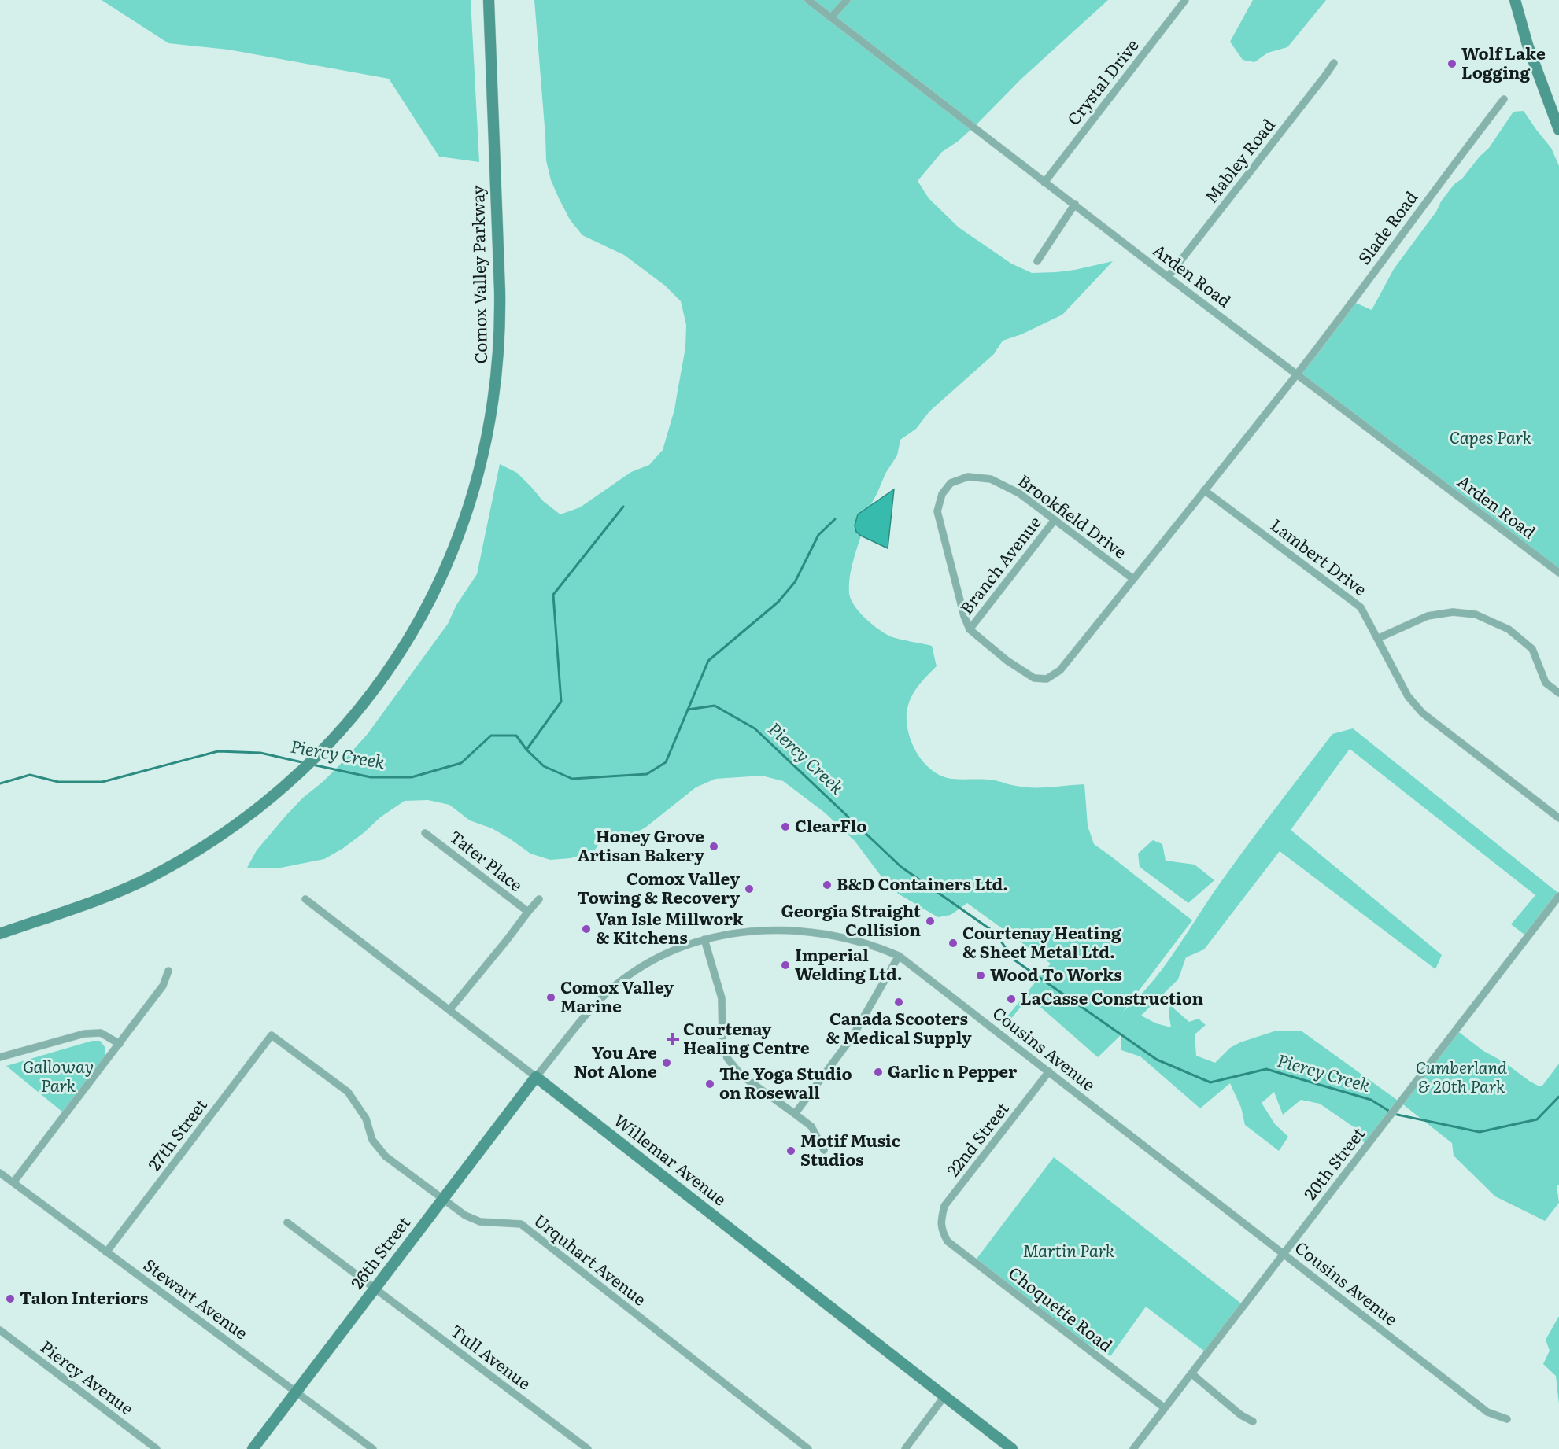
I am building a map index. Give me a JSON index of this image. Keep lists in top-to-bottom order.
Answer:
{
  "streets": {
    "street": [
      "Crystal Drive",
      "Mabley Road",
      "Slade Road",
      "Comox Valley Parkway",
      "Arden Road",
      "Brookfield Drive",
      "Lambert Drive",
      "Branch Avenue",
      "Tater Place",
      "Cousins Avenue",
      "27th Street",
      "22nd Street",
      "Willemar Avenue",
      "20th Street",
      "26th Street",
      "Urquhart Avenue",
      "Stewart Avenue",
      "Choquette Road",
      "Tull Avenue",
      "Piercy Avenue"
    ]
  },
  "crossings": [
    ["Crystal Drive", "Arden Road"],
    ["Mabley Road", "Arden Road"],
    ["Slade Road", "Arden Road"],
    ["Slade Road", "Brookfield Drive"],
    ["Arden Road", "Brookfield Drive"],
    ["Brookfield Drive", "Lambert Drive"],
    ["Brookfield Drive", "Branch Avenue"],
    ["Tater Place", "Willemar Avenue"],
    ["Cousins Avenue", "22nd Street"],
    ["Cousins Avenue", "Willemar Avenue"],
    ["Cousins Avenue", "20th Street"],
    ["Cousins Avenue", "26th Street"],
    ["27th Street", "Urquhart Avenue"],
    ["27th Street", "Stewart Avenue"],
    ["22nd Street", "Choquette Road"],
    ["Willemar Avenue", "26th Street"],
    ["20th Street", "Choquette Road"],
    ["26th Street", "Urquhart Avenue"],
    ["26th Street", "Stewart Avenue"],
    ["26th Street", "Tull Avenue"]
  ],
  "water": ["Piercy Creek"],
  "parks": [
    "Capes Park",
    "Galloway Park",
    "Cumberland & 20th Park",
    "Martin Park"
  ],
  "places": {
    "other": [
      "Wolf Lake Logging",
      "ClearFlo",
      "Honey Grove Artisan Bakery",
      "B&D Containers Ltd.",
      "Comox Valley Towing & Recovery",
      "Georgia Straight Collision",
      "Van Isle Millwork & Kitchens",
      "Courtenay Heating & Sheet Metal Ltd.",
      "Imperial Welding Ltd.",
      "Wood To Works",
      "Comox Valley Marine",
      "LaCasse Construction",
      "Canada Scooters & Medical Supply",
      "You Are Not Alone",
      "Garlic n Pepper",
      "The Yoga Studio on Rosewall",
      "Motif Music Studios",
      "Talon Interiors"
    ],
    "health": ["Courtenay Healing Centre"]
  }
}
